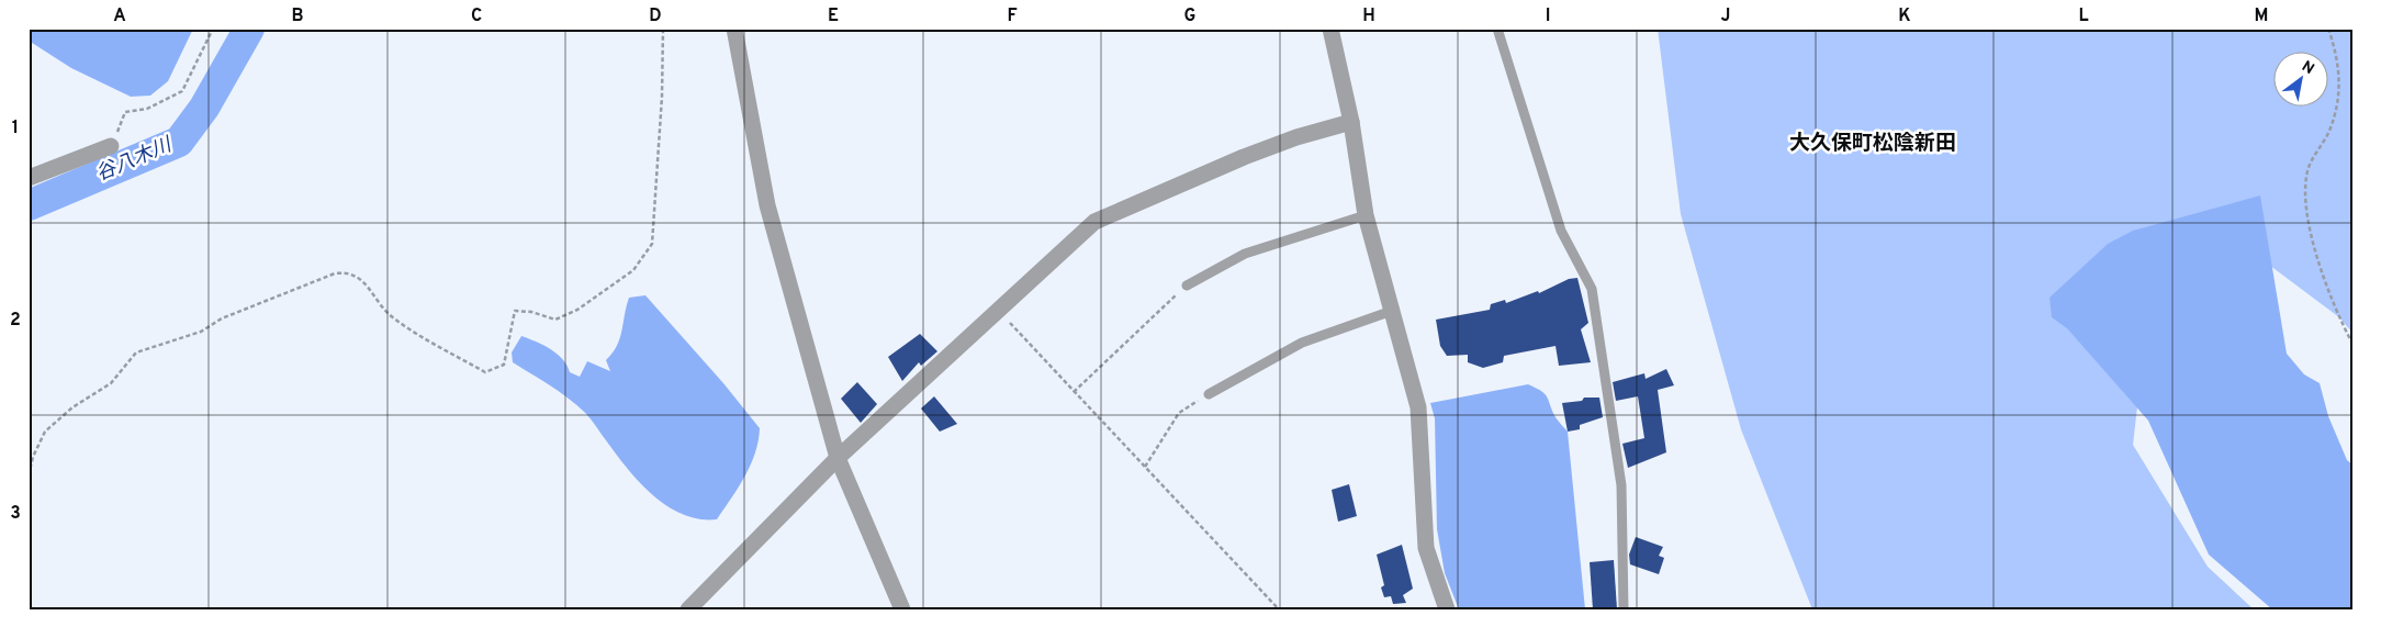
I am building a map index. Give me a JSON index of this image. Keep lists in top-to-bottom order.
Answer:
{
  "districts": ["大久保町松陰新田"],
  "water": ["谷八木川"],
  "north": "top right",
  "grid": {
    "columns": [
      "A",
      "B",
      "C",
      "D",
      "E",
      "F",
      "G",
      "H",
      "I",
      "J",
      "K",
      "L",
      "M"
    ],
    "rows": ["1", "2", "3"]
  }
}
